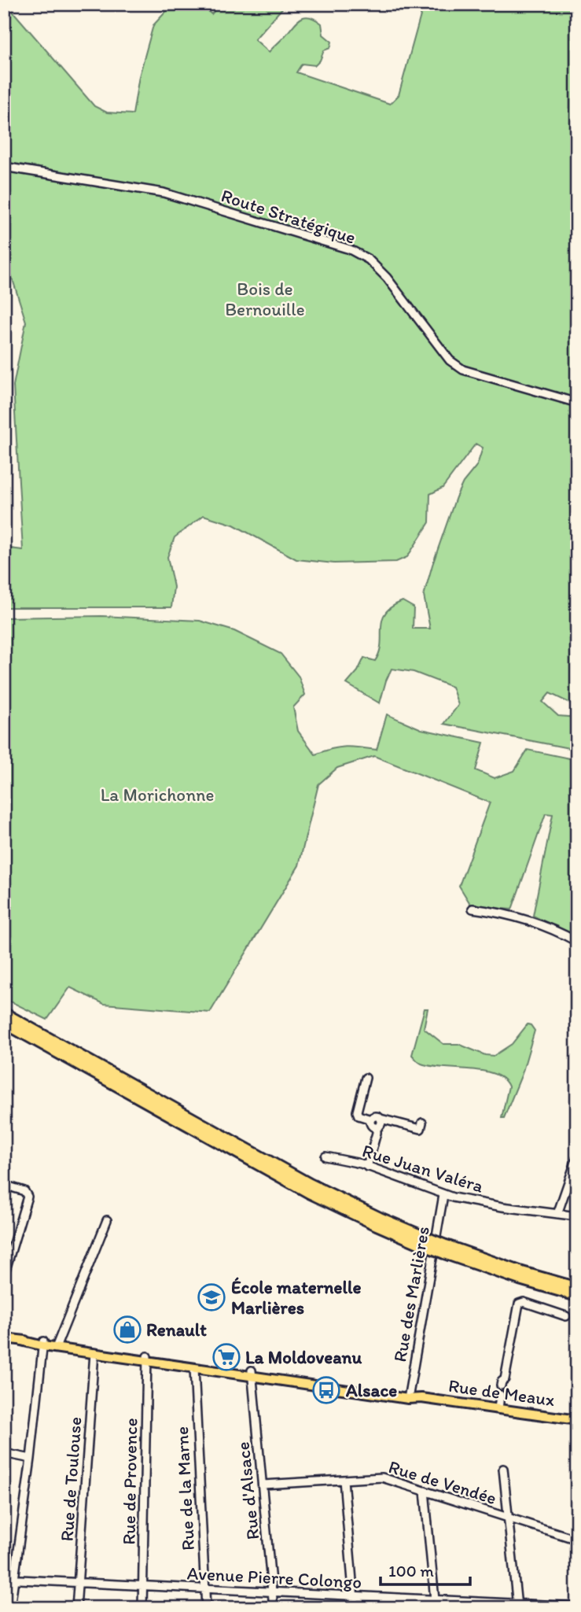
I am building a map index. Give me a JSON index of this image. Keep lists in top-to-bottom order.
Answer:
{
  "streets": {
    "main road": ["Rue de Meaux"],
    "street": [
      "Route Stratégique",
      "Rue Juan Valéra",
      "Rue des Marlières",
      "Rue de Toulouse",
      "Rue de Provence",
      "Rue de Vendée",
      "Rue de la Marne",
      "Rue d'Alsace",
      "Avenue Pierre Colongo"
    ]
  },
  "crossings": [
    ["Rue Juan Valéra", "Rue des Marlières"],
    ["Rue des Marlières", "Rue de Meaux"],
    ["Rue de Meaux", "Rue de Toulouse"],
    ["Rue de Meaux", "Rue de Provence"],
    ["Rue de Meaux", "Rue de la Marne"],
    ["Rue de Meaux", "Rue d'Alsace"],
    ["Rue de Toulouse", "Avenue Pierre Colongo"],
    ["Rue de Provence", "Avenue Pierre Colongo"],
    ["Rue de Vendée", "Rue d'Alsace"],
    ["Rue de la Marne", "Avenue Pierre Colongo"],
    ["Rue d'Alsace", "Avenue Pierre Colongo"]
  ],
  "parks": ["Bois de Bernouille", "La Morichonne"],
  "places": {
    "school or university": ["École maternelle Marlières"],
    "shop": ["Renault"],
    "supermarket": ["La Moldoveanu"],
    "bus stop": ["Alsace"]
  },
  "scale_bar": "100 m"
}
